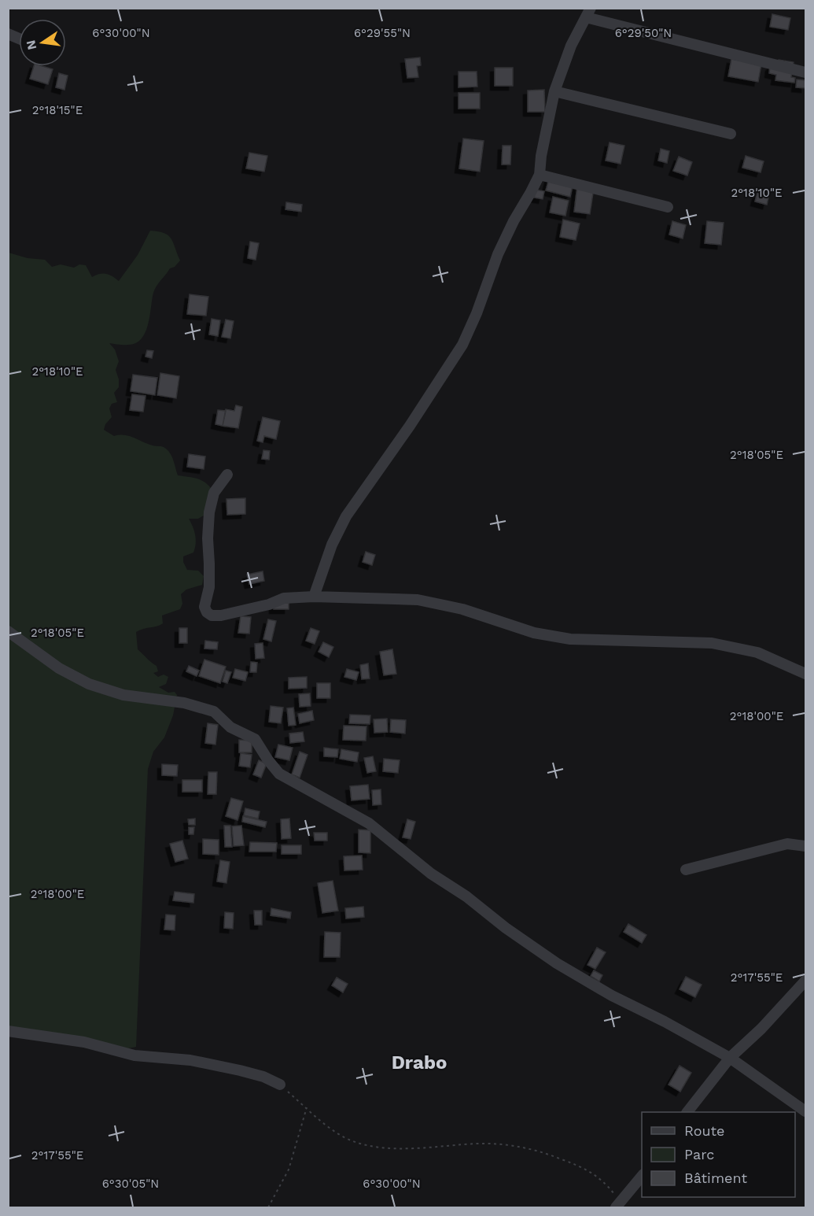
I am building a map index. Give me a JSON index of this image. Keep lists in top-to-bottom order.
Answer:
{
  "districts": ["Drabo"],
  "legend": ["Route", "Parc", "Bâtiment"],
  "north": "left",
  "coordinates": [
    "6°30'00\"N",
    "6°29'55\"N",
    "6°29'50\"N",
    "2°18'15\"E",
    "2°18'10\"E",
    "2°18'05\"E",
    "2°18'00\"E",
    "2°17'55\"E",
    "6°30'05\"N"
  ]
}
